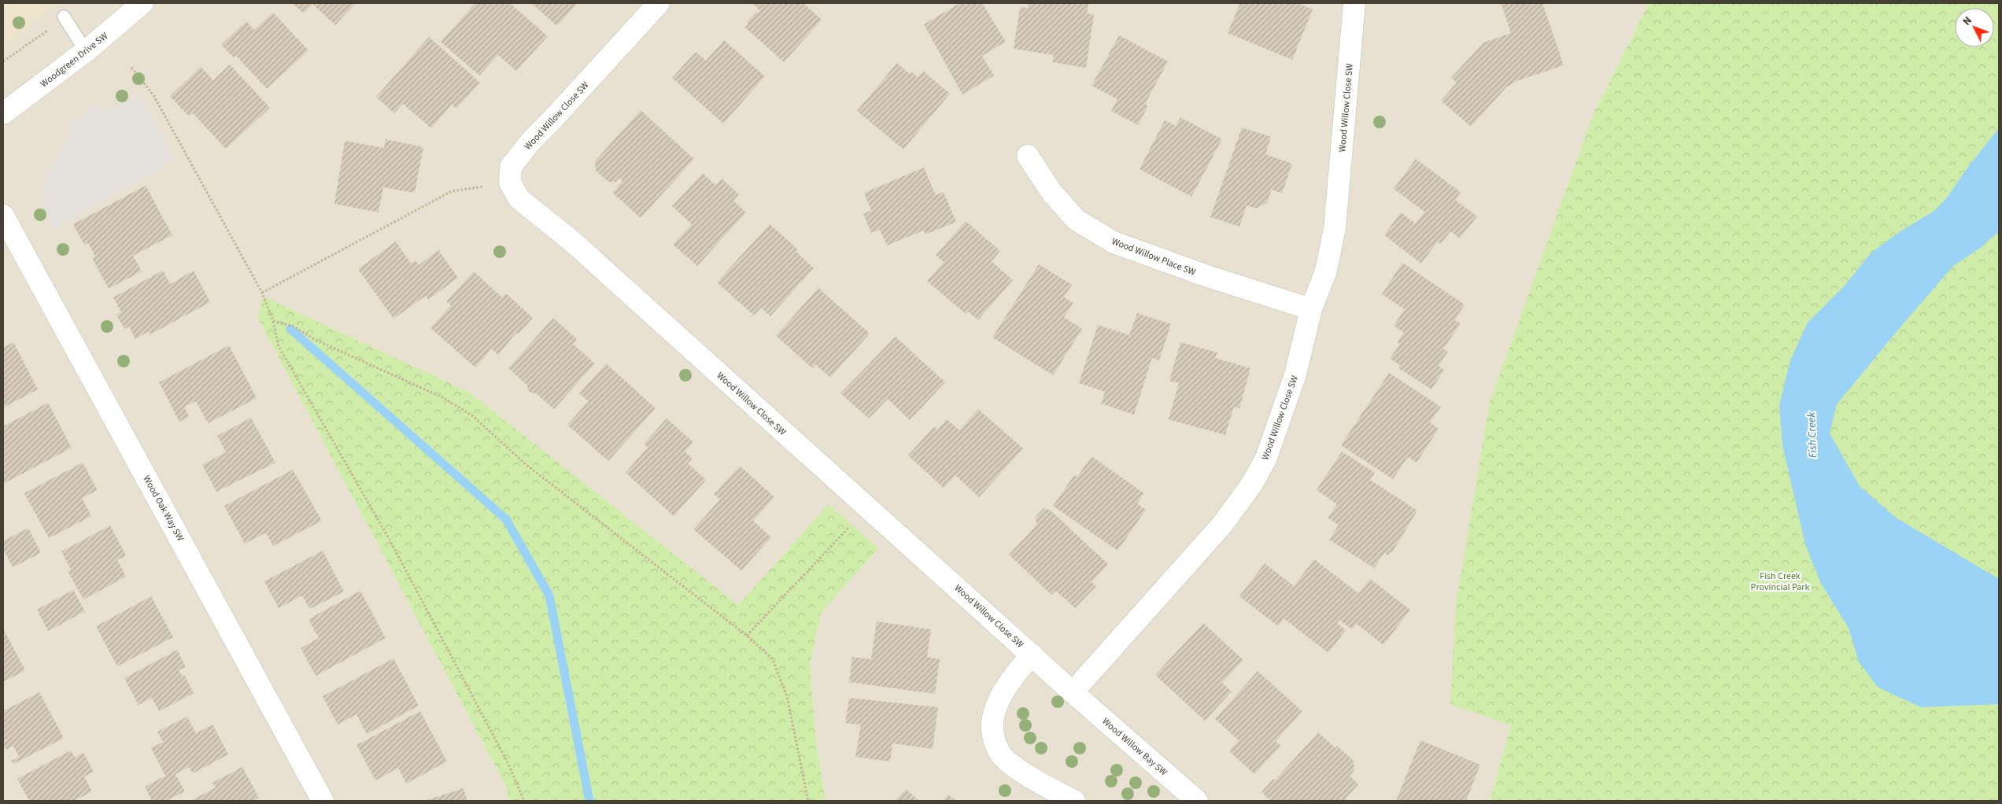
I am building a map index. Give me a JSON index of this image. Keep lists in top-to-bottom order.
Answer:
{
  "streets": {
    "street": [
      "Woodgreen Drive SW",
      "Wood Willow Close SW",
      "Wood Willow Place SW",
      "Wood Oak Way SW",
      "Wood Willow Bay SW"
    ]
  },
  "crossings": [
    ["Wood Willow Close SW", "Wood Willow Place SW"],
    ["Wood Willow Close SW", "Wood Willow Bay SW"]
  ],
  "water": ["Fish Creek"],
  "parks": ["Fish Creek Provincial Park"],
  "north": "top left"
}
